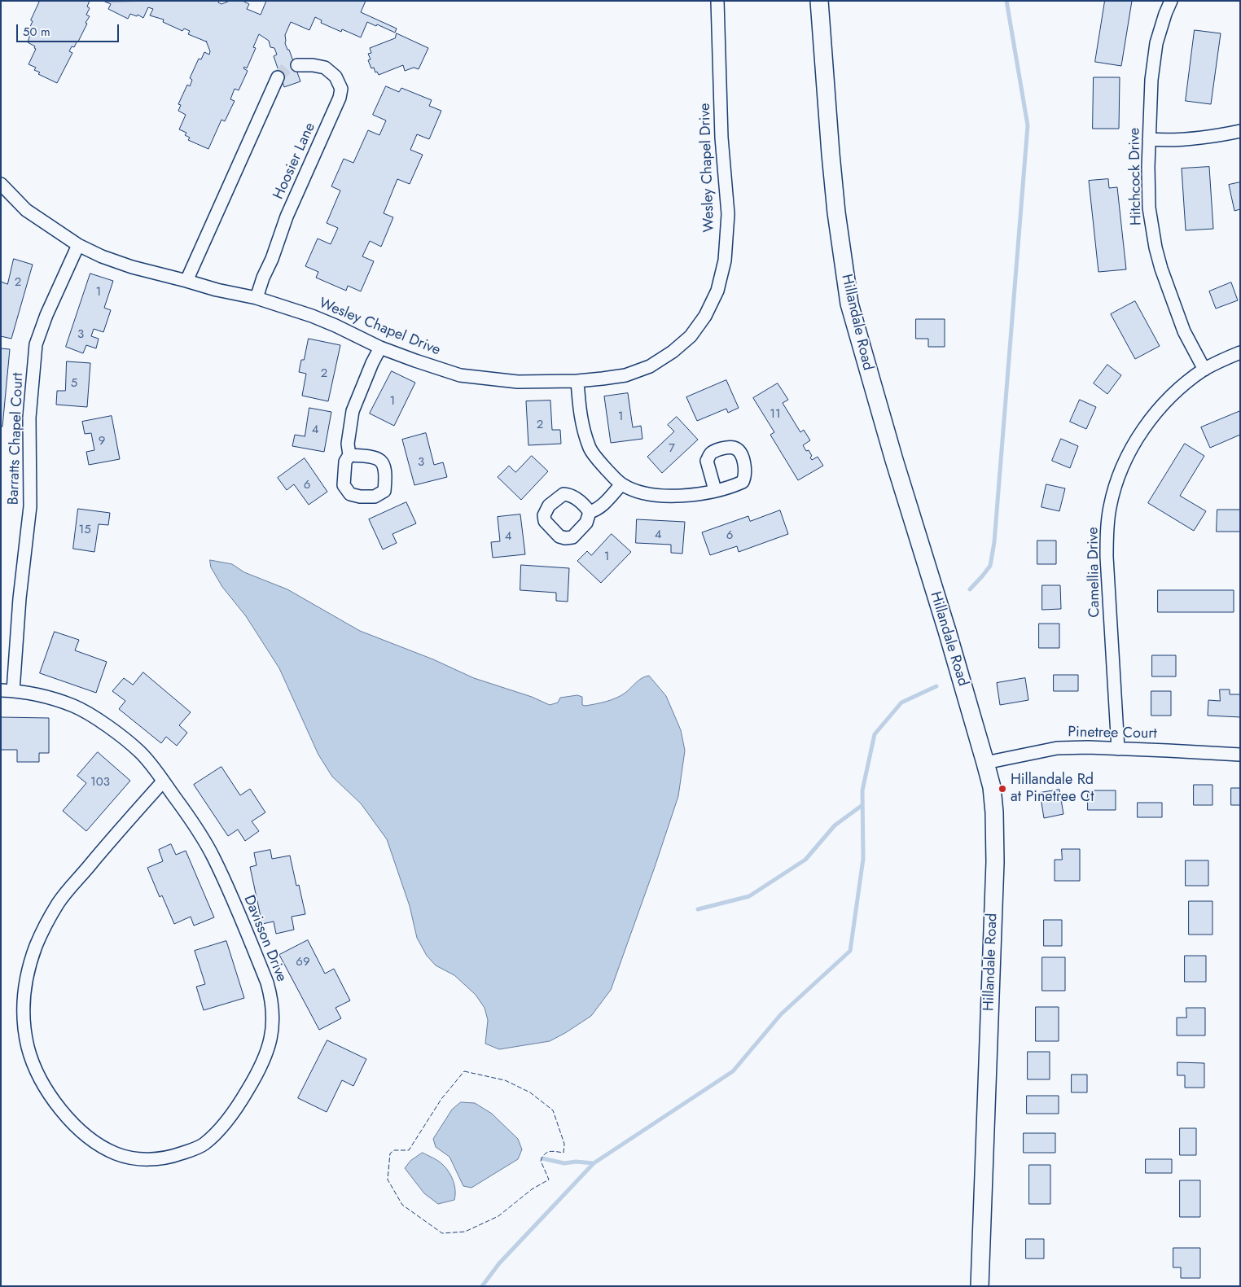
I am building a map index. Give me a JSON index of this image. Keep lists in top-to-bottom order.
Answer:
{
  "streets": {
    "street": [
      "Hoosier Lane",
      "Wesley Chapel Drive",
      "Hitchcock Drive",
      "Hillandale Road",
      "Barratts Chapel Court",
      "Camellia Drive",
      "Pinetree Court",
      "Davisson Drive"
    ]
  },
  "crossings": [
    ["Hoosier Lane", "Wesley Chapel Drive"],
    ["Wesley Chapel Drive", "Barratts Chapel Court"],
    ["Hitchcock Drive", "Camellia Drive"],
    ["Hillandale Road", "Pinetree Court"],
    ["Barratts Chapel Court", "Davisson Drive"],
    ["Camellia Drive", "Pinetree Court"]
  ],
  "places": ["Hillandale Rd at Pinetree Ct"],
  "house_numbers": [
    "2",
    "1",
    "3",
    "2",
    "5",
    "1",
    "11",
    "1",
    "2",
    "4",
    "9",
    "7",
    "3",
    "6",
    "15",
    "4",
    "6",
    "4",
    "1",
    "103",
    "69"
  ],
  "scale_bar": "50 m"
}
